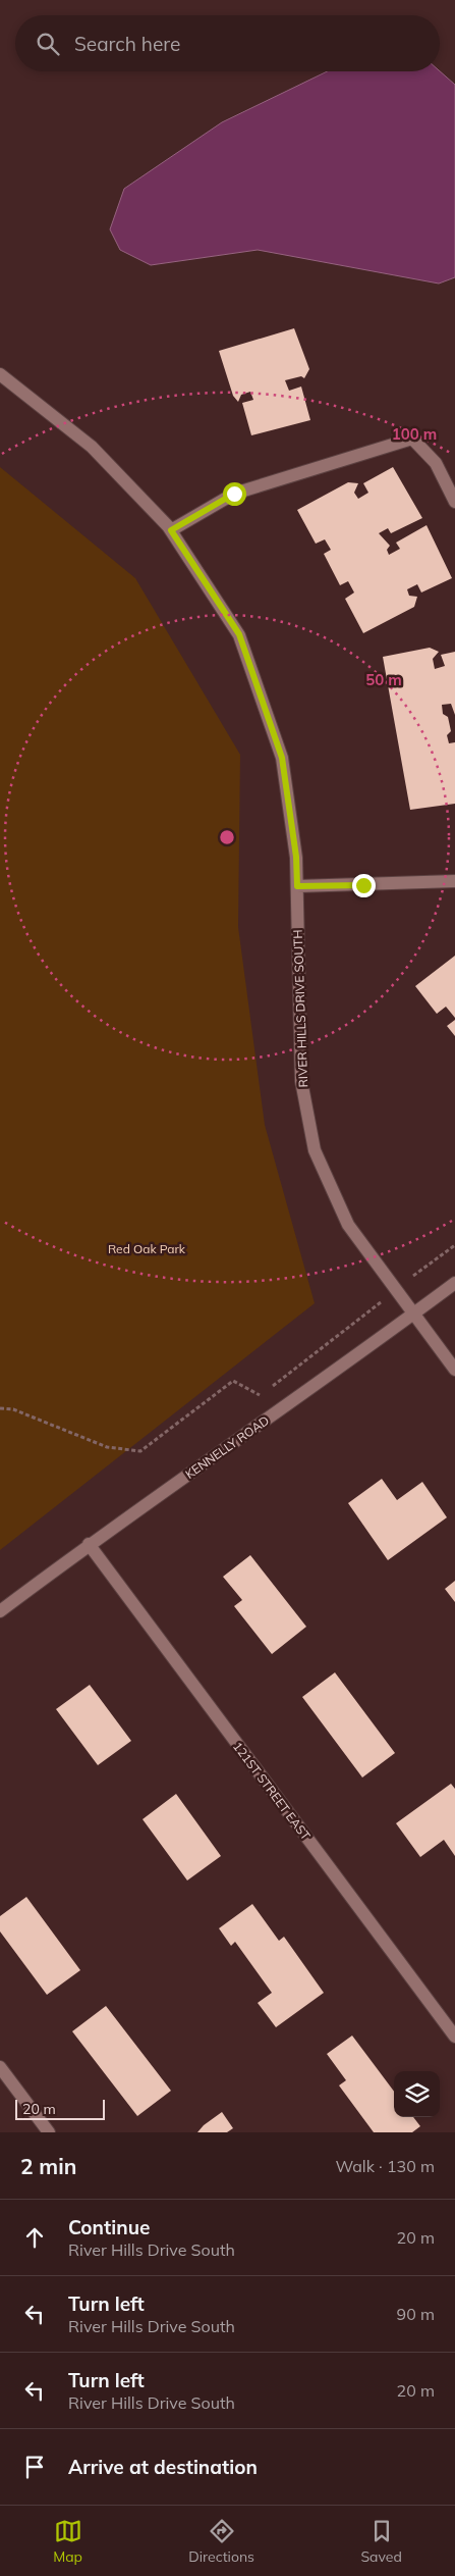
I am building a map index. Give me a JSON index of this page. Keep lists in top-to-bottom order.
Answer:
{
  "streets": {
    "street": ["RIVER HILLS DRIVE SOUTH", "KENNELLY ROAD", "121ST STREET EAST"]
  },
  "crossings": [
    ["RIVER HILLS DRIVE SOUTH", "KENNELLY ROAD"],
    ["KENNELLY ROAD", "121ST STREET EAST"]
  ],
  "parks": ["Red Oak Park"],
  "scale_bar": "20 m",
  "page": {
    "search": "Search here",
    "scale": "20 m",
    "heading": ["2 min", "Walk · 130 m"],
    "list": [
      ["Continue", "River Hills Drive South", "20 m"],
      ["Turn left", "River Hills Drive South", "90 m"],
      ["Turn left", "River Hills Drive South", "20 m"],
      "Arrive at destination"
    ],
    "nav": ["Map", "Directions", "Saved"]
  },
  "rings": ["100 m", "50 m"]
}
